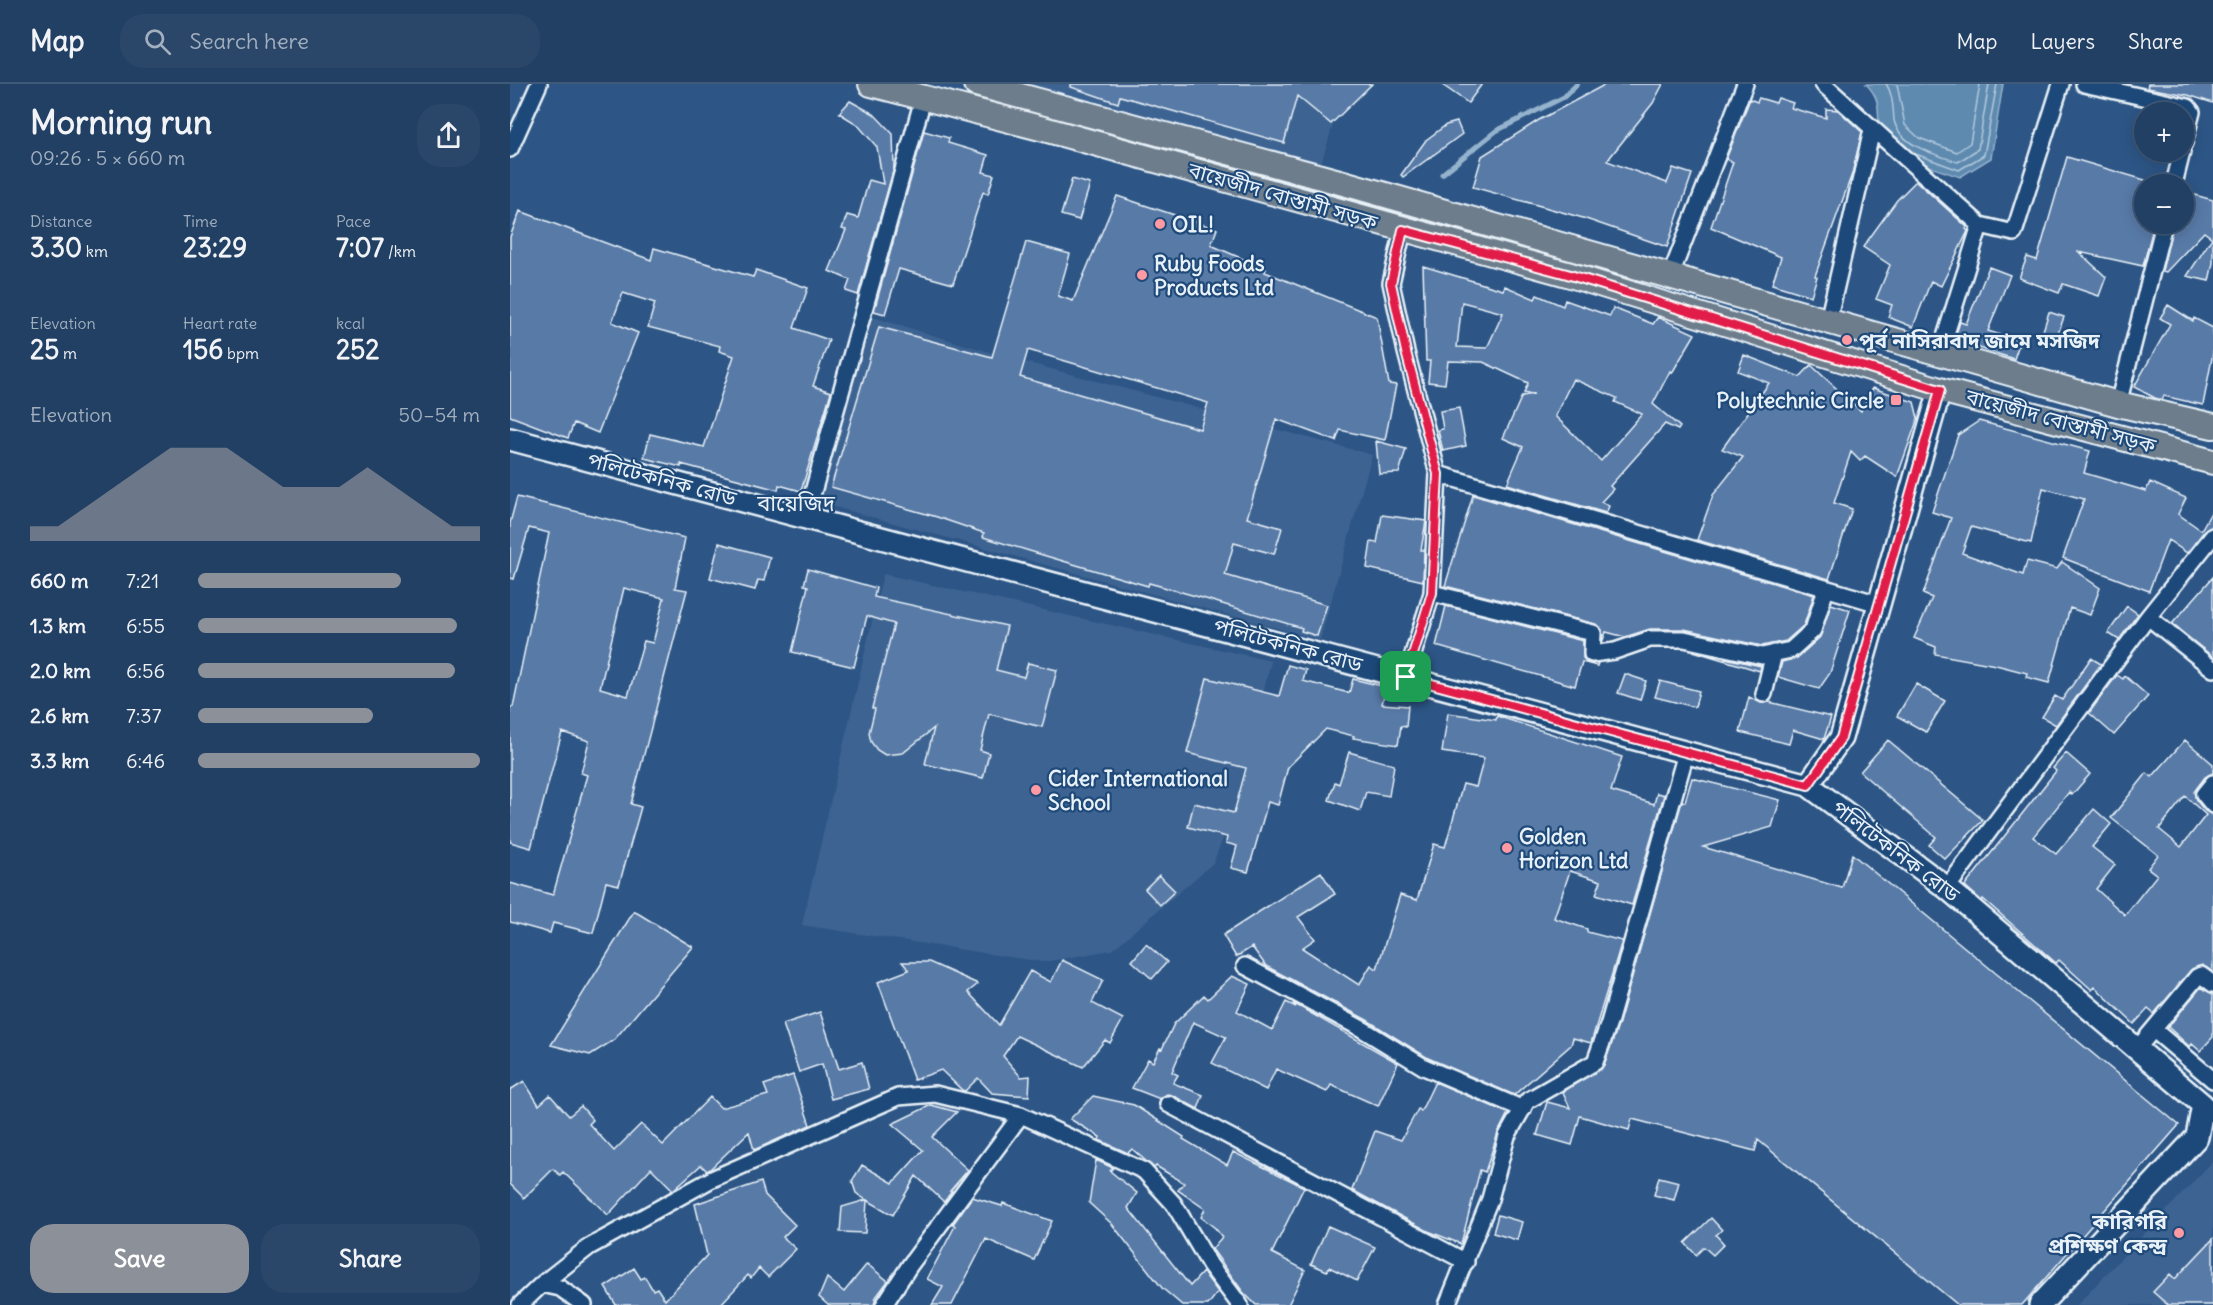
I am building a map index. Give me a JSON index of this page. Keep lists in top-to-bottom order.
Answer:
{
  "streets": {
    "main road": ["বায়েজীদ বোস্তামী সড়ক", "পলিটেকনিক রোড"]
  },
  "districts": ["বায়েজিদ"],
  "places": {
    "other": [
      "OIL!",
      "Ruby Foods Products Ltd",
      "পূর্ব নাসিরাবাদ জামে মসজিদ",
      "Cider International School",
      "Golden Horizon Ltd",
      "কারিগরি প্রশিক্ষণ কেন্দ্র"
    ],
    "transit": ["Polytechnic Circle"]
  },
  "page": {
    "header": "Map",
    "search": "Search here",
    "nav": ["Map", "Layers", "Share"],
    "heading": ["Morning run", "09:26 · 5 × 660 m"],
    "map_buttons": ["+", "−"],
    "stats": [
      ["Distance", "3.30 km"],
      ["Time", "23:29"],
      ["Pace", "7:07 /km"],
      ["Elevation", "25 m"],
      ["Heart rate", "156 bpm"],
      ["kcal", "252"]
    ],
    "chart": ["Elevation", "50–54 m"],
    "list": [
      {
        "name": "660 m",
        "note": "7:21"
      },
      {
        "name": "1.3 km",
        "note": "6:55"
      },
      {
        "name": "2.0 km",
        "note": "6:56"
      },
      {
        "name": "2.6 km",
        "note": "7:37"
      },
      {
        "name": "3.3 km",
        "note": "6:46"
      }
    ],
    "buttons": ["Save", "Share"]
  }
}
